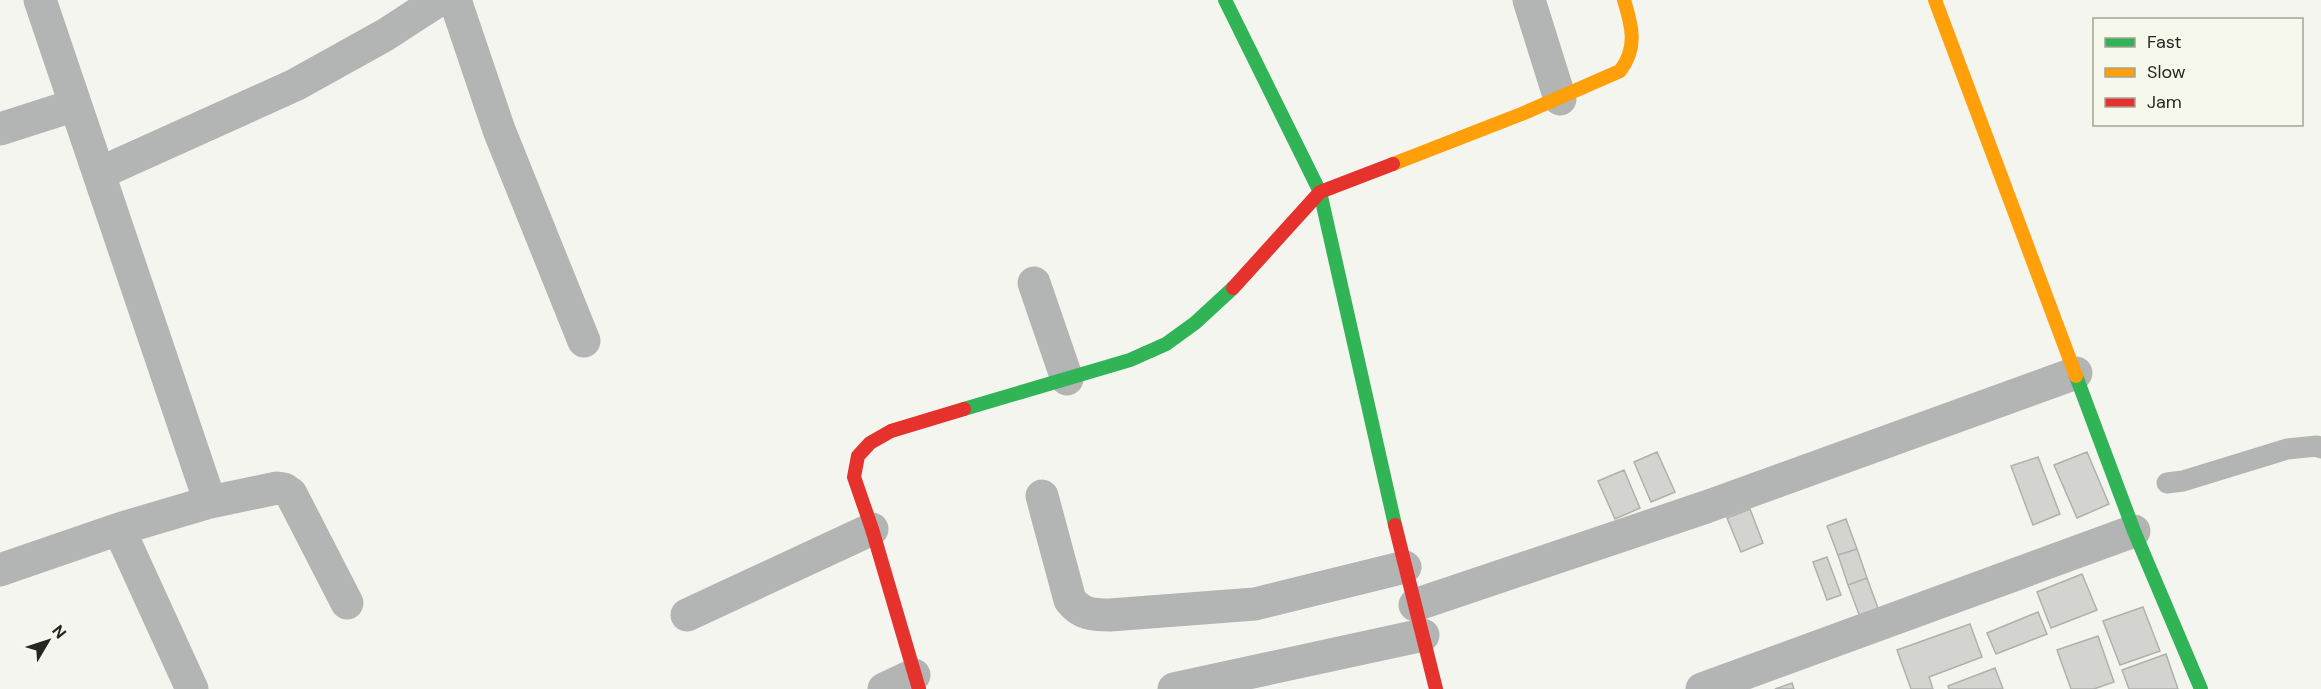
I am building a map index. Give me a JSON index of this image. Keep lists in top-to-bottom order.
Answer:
{
  "legend": ["Fast", "Slow", "Jam"],
  "north": "top right"
}
